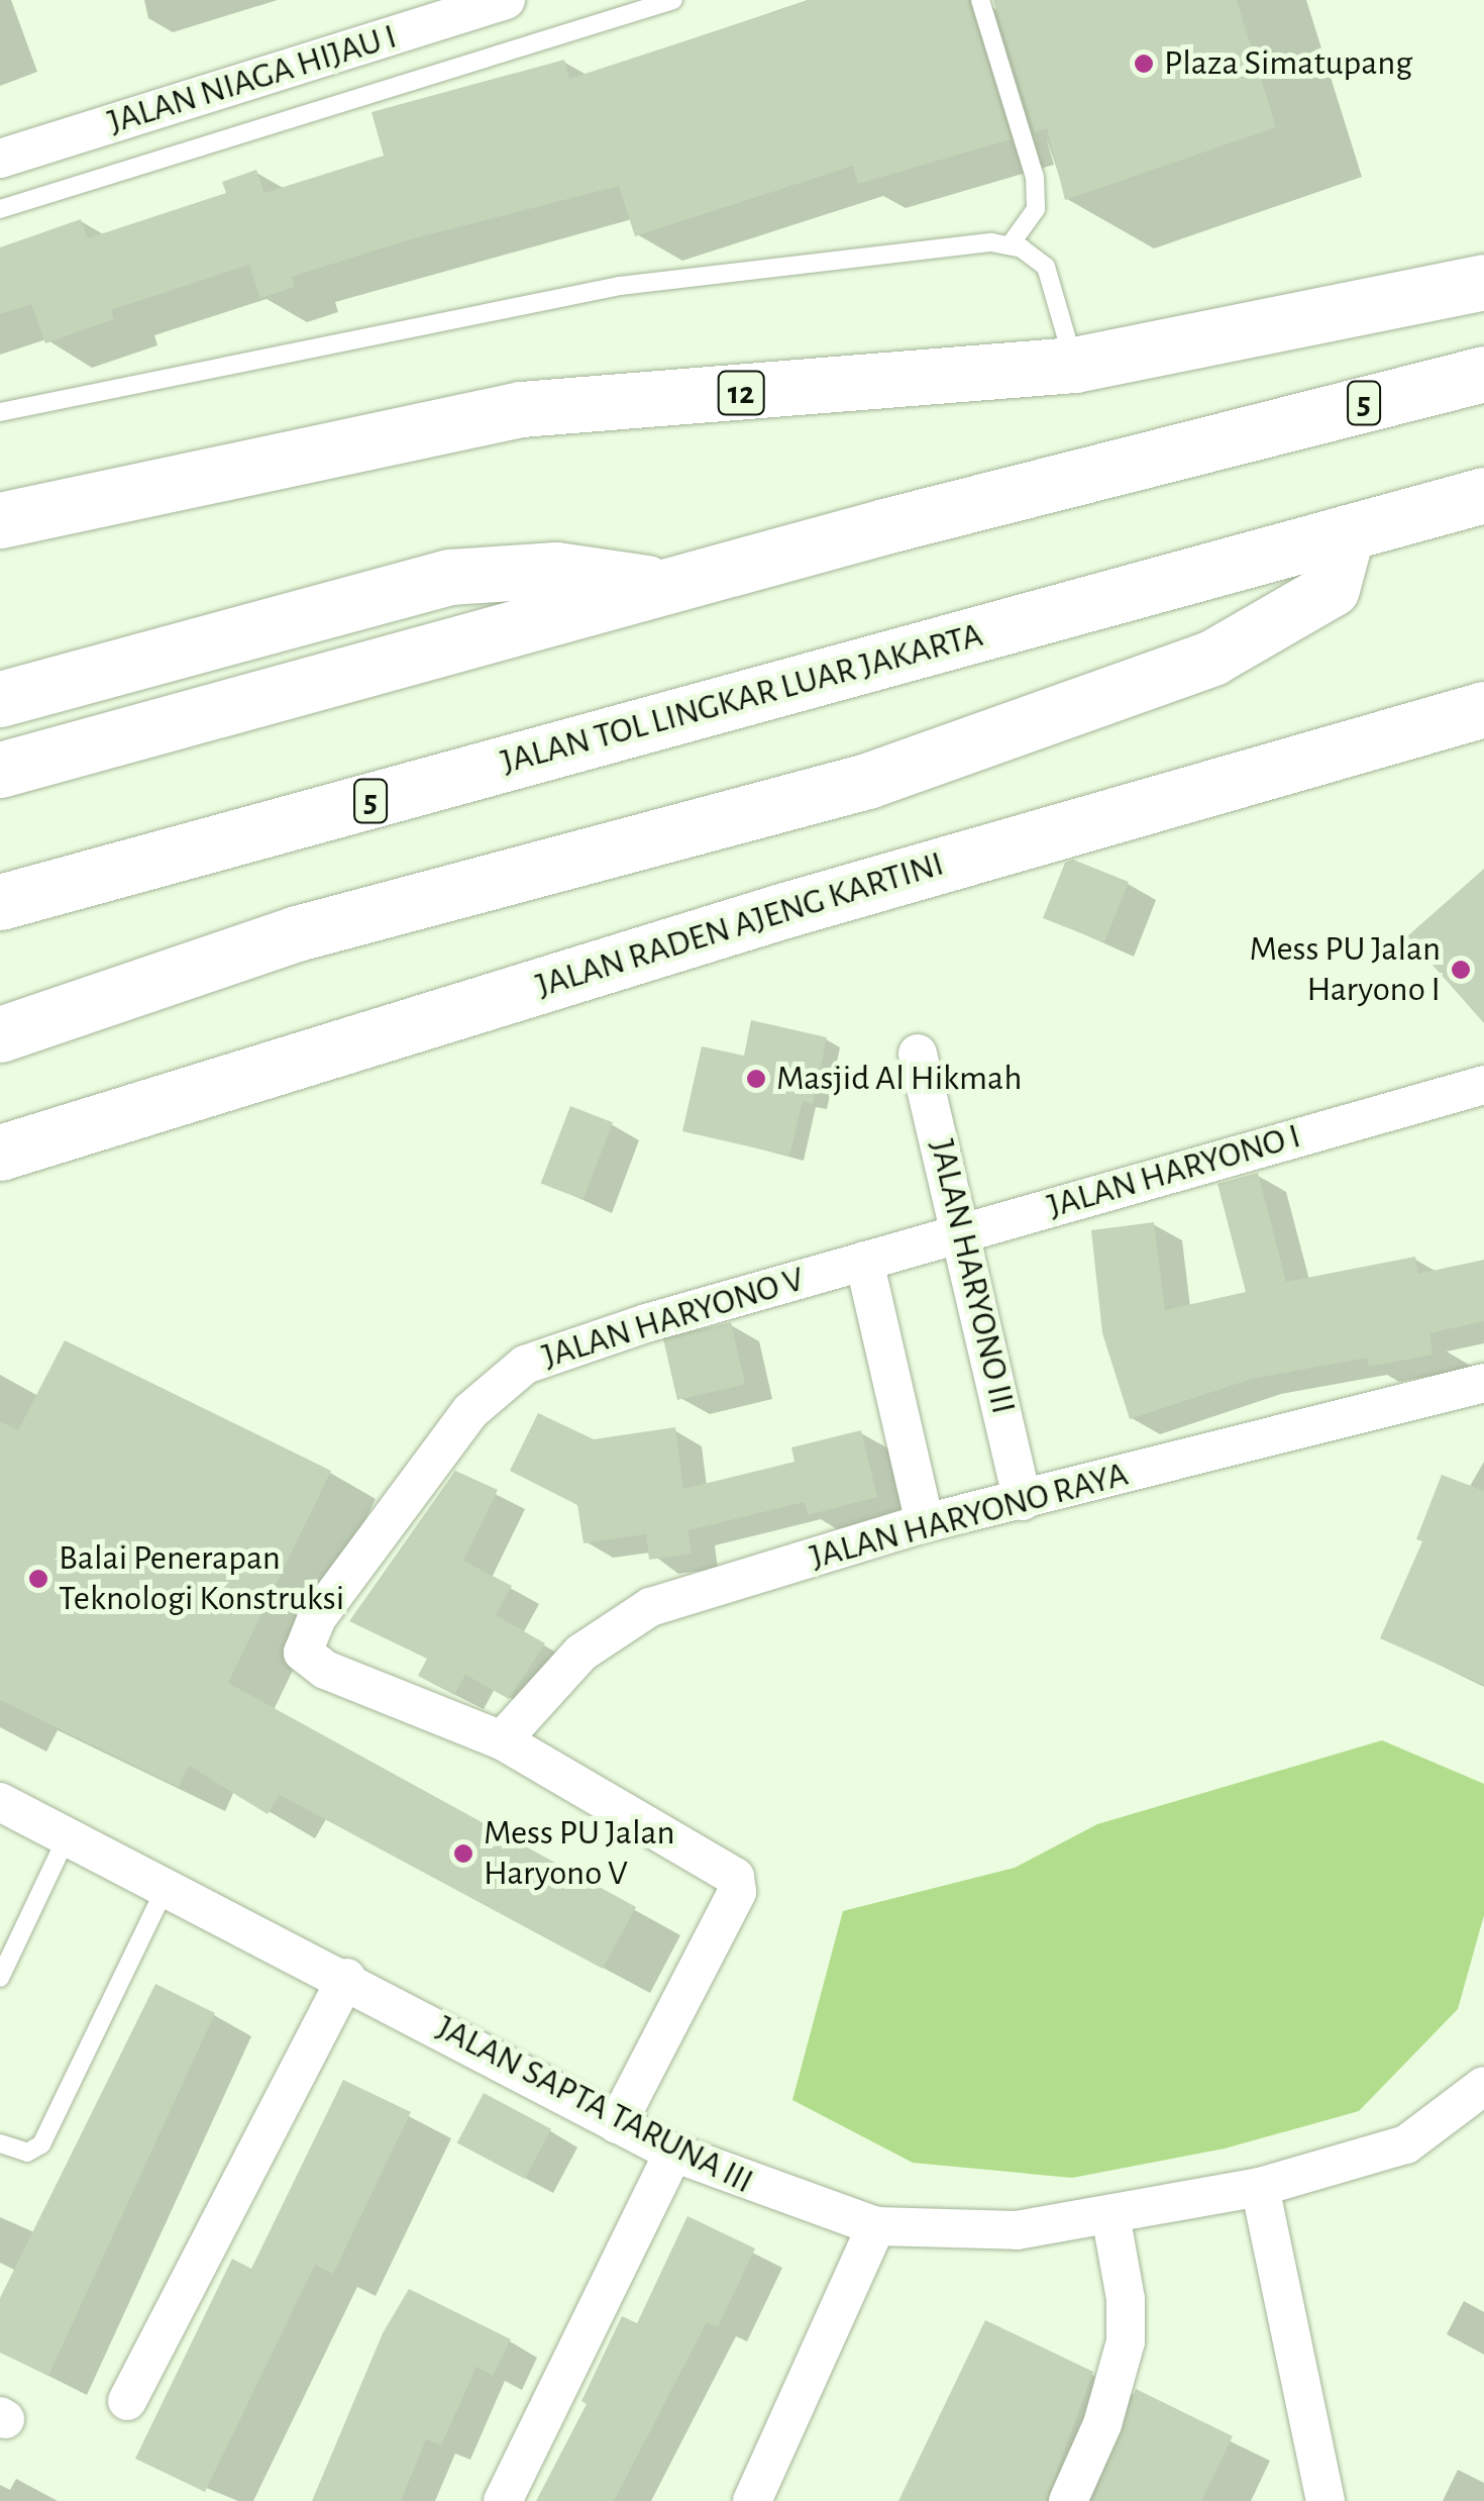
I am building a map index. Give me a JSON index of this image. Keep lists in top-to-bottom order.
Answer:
{
  "streets": {
    "highway": [
      "12",
      "5",
      "JALAN TOL LINGKAR LUAR JAKARTA",
      "JALAN RADEN AJENG KARTINI"
    ],
    "street": [
      "JALAN NIAGA HIJAU I",
      "JALAN HARYONO I",
      "JALAN HARYONO III",
      "JALAN HARYONO V",
      "JALAN HARYONO RAYA",
      "JALAN SAPTA TARUNA III"
    ]
  },
  "crossings": [
    ["JALAN HARYONO I", "JALAN HARYONO III"],
    ["JALAN HARYONO I", "JALAN HARYONO V"],
    ["JALAN HARYONO III", "JALAN HARYONO RAYA"],
    ["JALAN HARYONO V", "JALAN HARYONO RAYA"],
    ["JALAN HARYONO V", "JALAN SAPTA TARUNA III"]
  ],
  "places": [
    "Plaza Simatupang",
    "Mess PU Jalan Haryono I",
    "Masjid Al Hikmah",
    "Balai Penerapan Teknologi Konstruksi",
    "Mess PU Jalan Haryono V"
  ]
}
